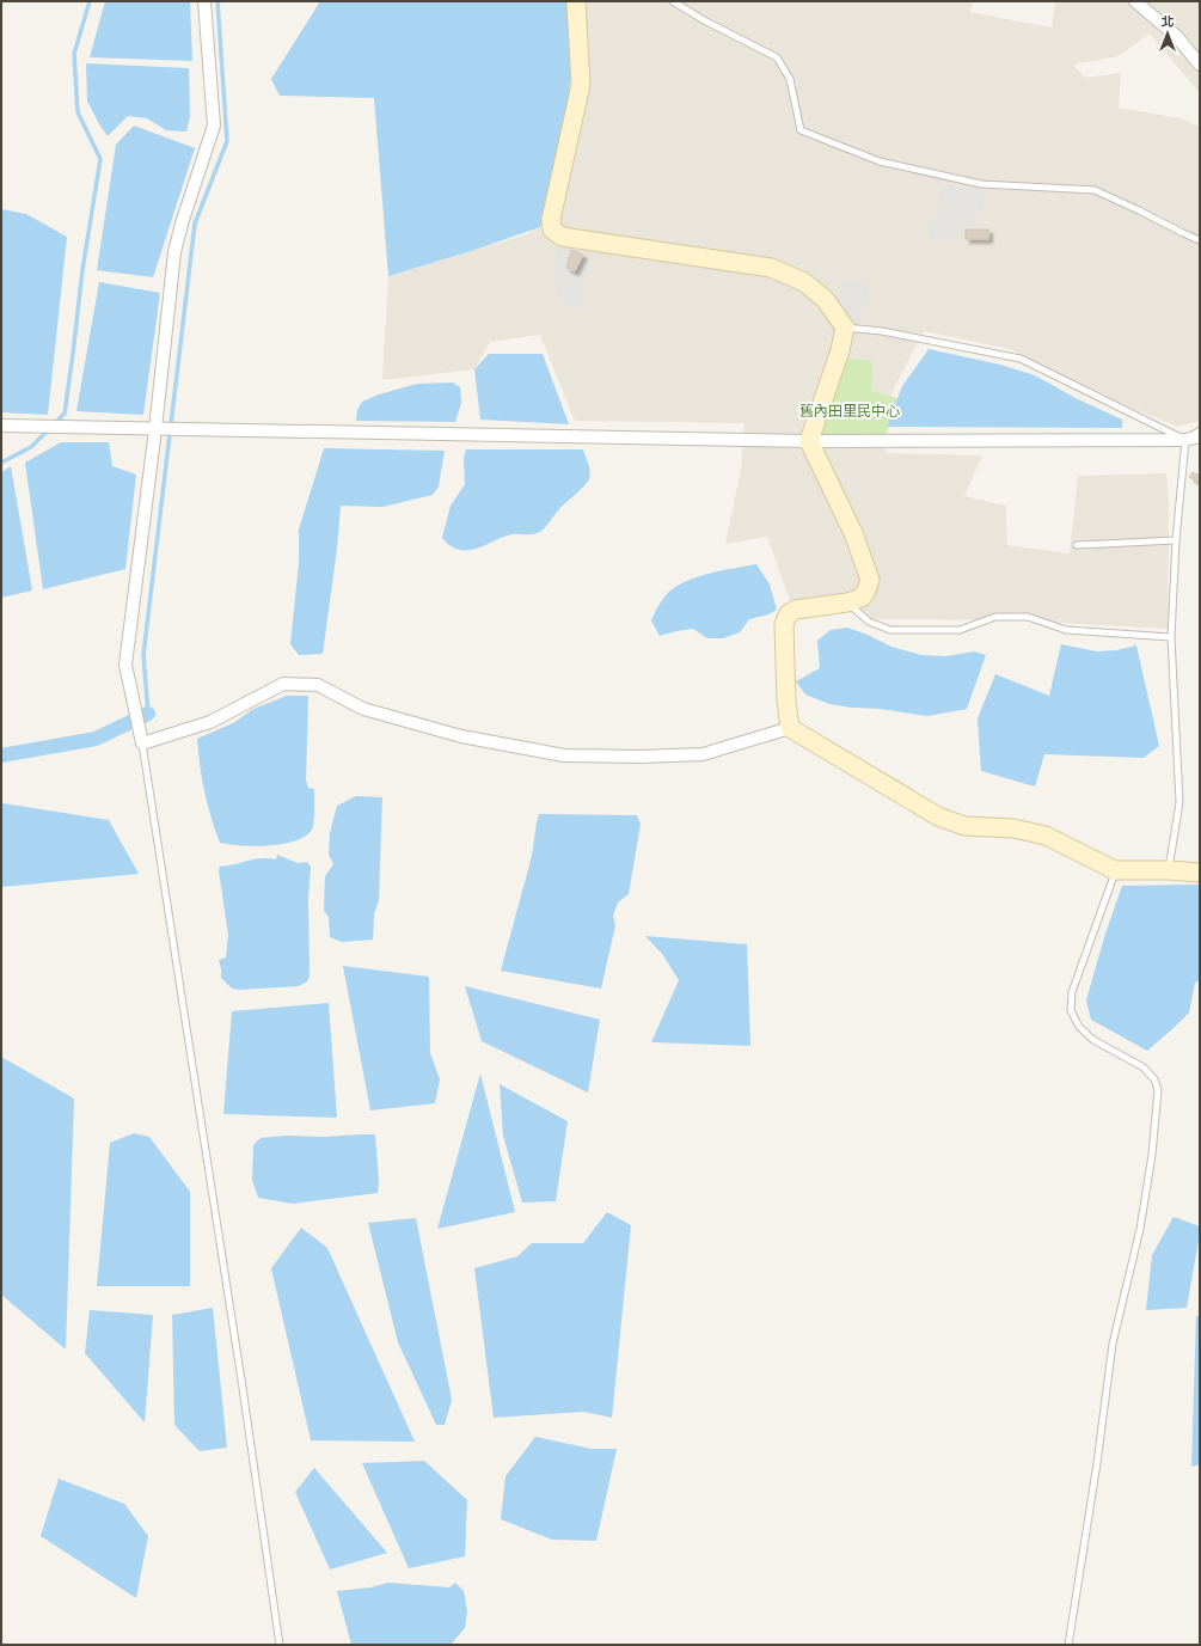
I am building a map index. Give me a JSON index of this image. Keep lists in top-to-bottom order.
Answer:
{
  "parks": ["舊內田里民中心"],
  "north": "top"
}
